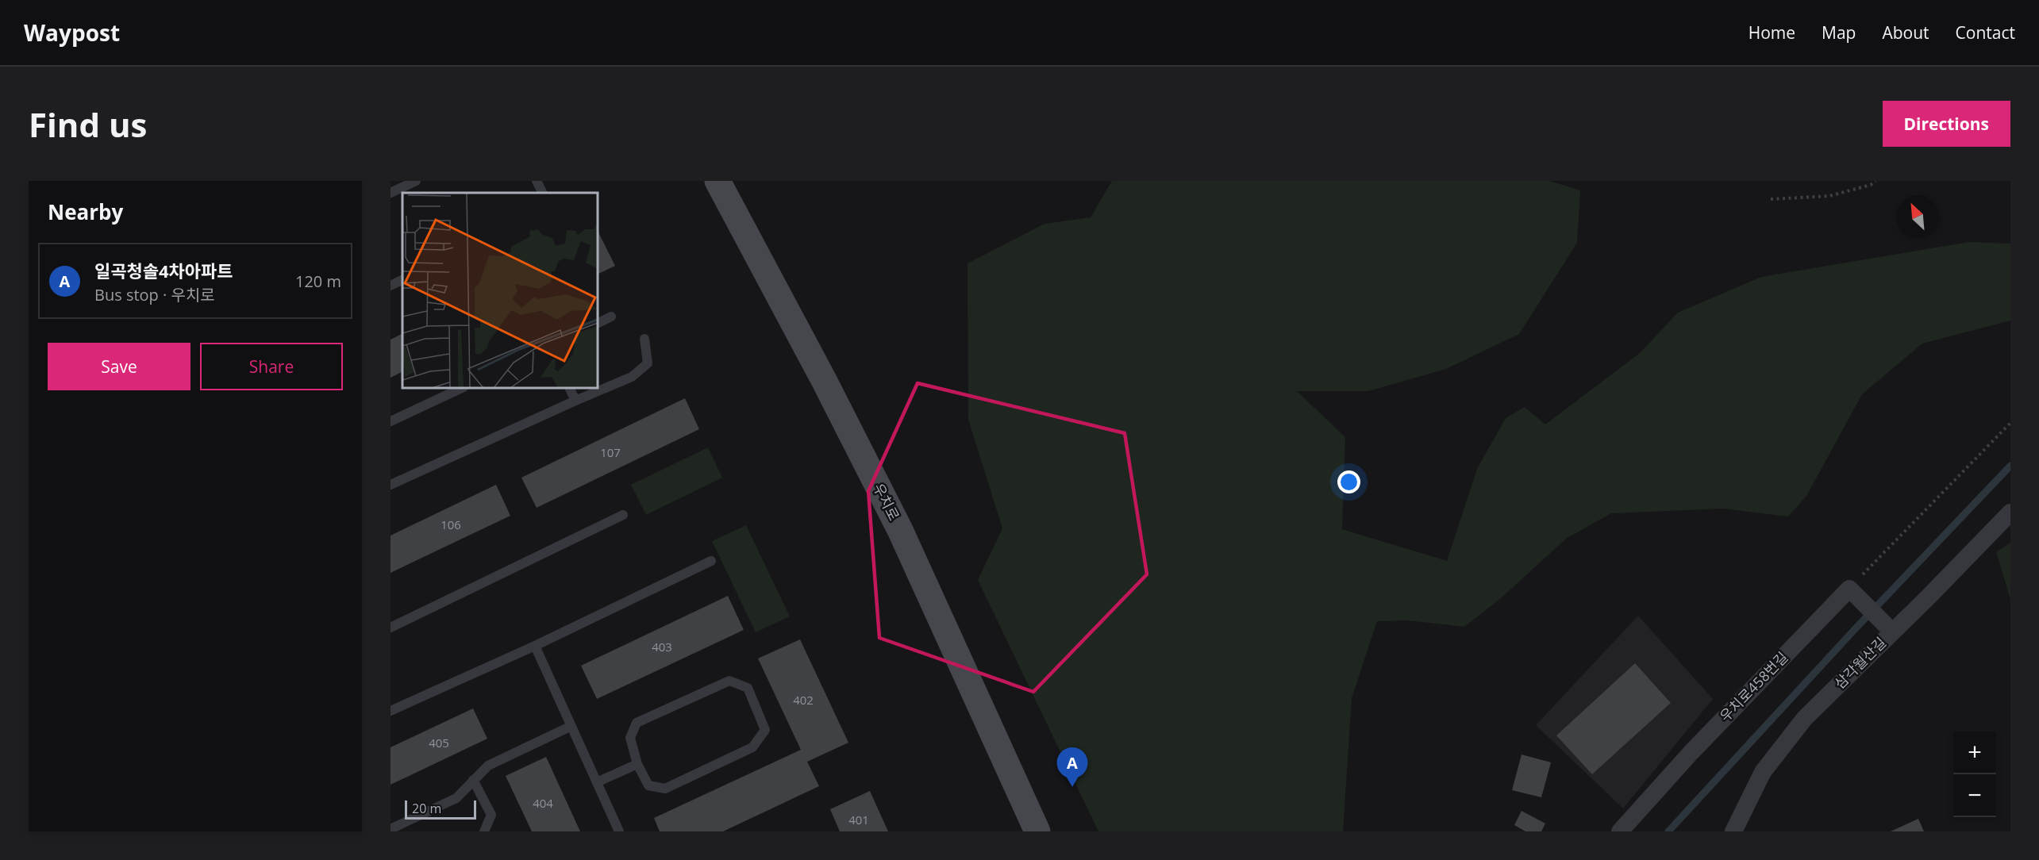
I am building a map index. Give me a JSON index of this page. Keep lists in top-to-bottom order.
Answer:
{
  "streets": {
    "main road": ["우치로"],
    "street": ["삼각월산길", "우치로458번길"]
  },
  "house_numbers": [
    "107",
    "106",
    "403",
    "402",
    "405",
    "404",
    "401"
  ],
  "scale_bar": "20 m",
  "north": "top left",
  "page": {
    "header": "Waypost",
    "nav": [
      "Home",
      "Map",
      "About",
      "Contact"
    ],
    "buttons": [
      "Directions",
      ["Save", "Share"]
    ],
    "title": "Find us",
    "heading": "Nearby",
    "list": [
      {
        "mark": "A",
        "name": "일곡청솔4차아파트",
        "note": "Bus stop · 우치로",
        "value": "120 m"
      }
    ],
    "map_buttons": ["+", "−"],
    "pins": "A",
    "scale": "20 m"
  }
}
